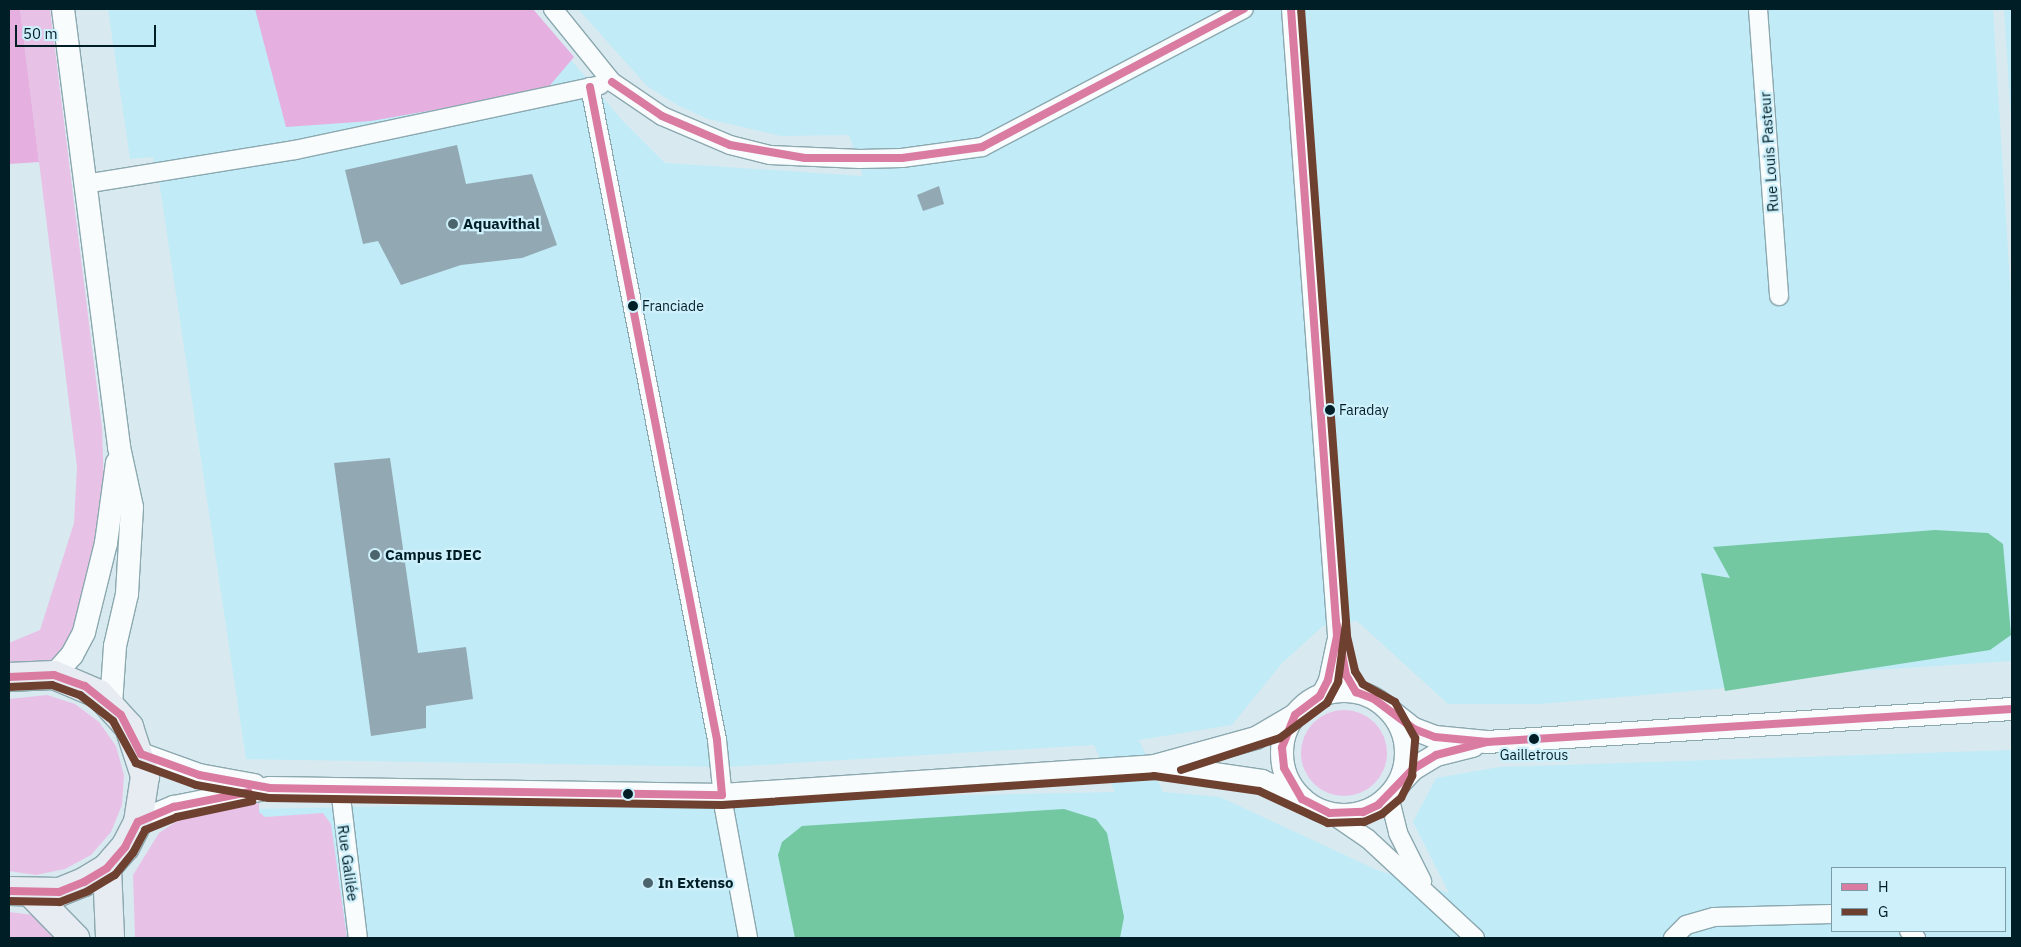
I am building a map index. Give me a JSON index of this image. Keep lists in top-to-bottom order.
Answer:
{
  "streets": {
    "street": ["Rue Louis Pasteur", "Rue Galilée"]
  },
  "places": [
    "Aquavithal",
    "Franciade",
    "Faraday",
    "Campus IDEC",
    "Gailletrous",
    "In Extenso"
  ],
  "lines": ["transit line H", "transit line G"],
  "legend": ["H", "G"],
  "scale_bar": "50 m"
}
